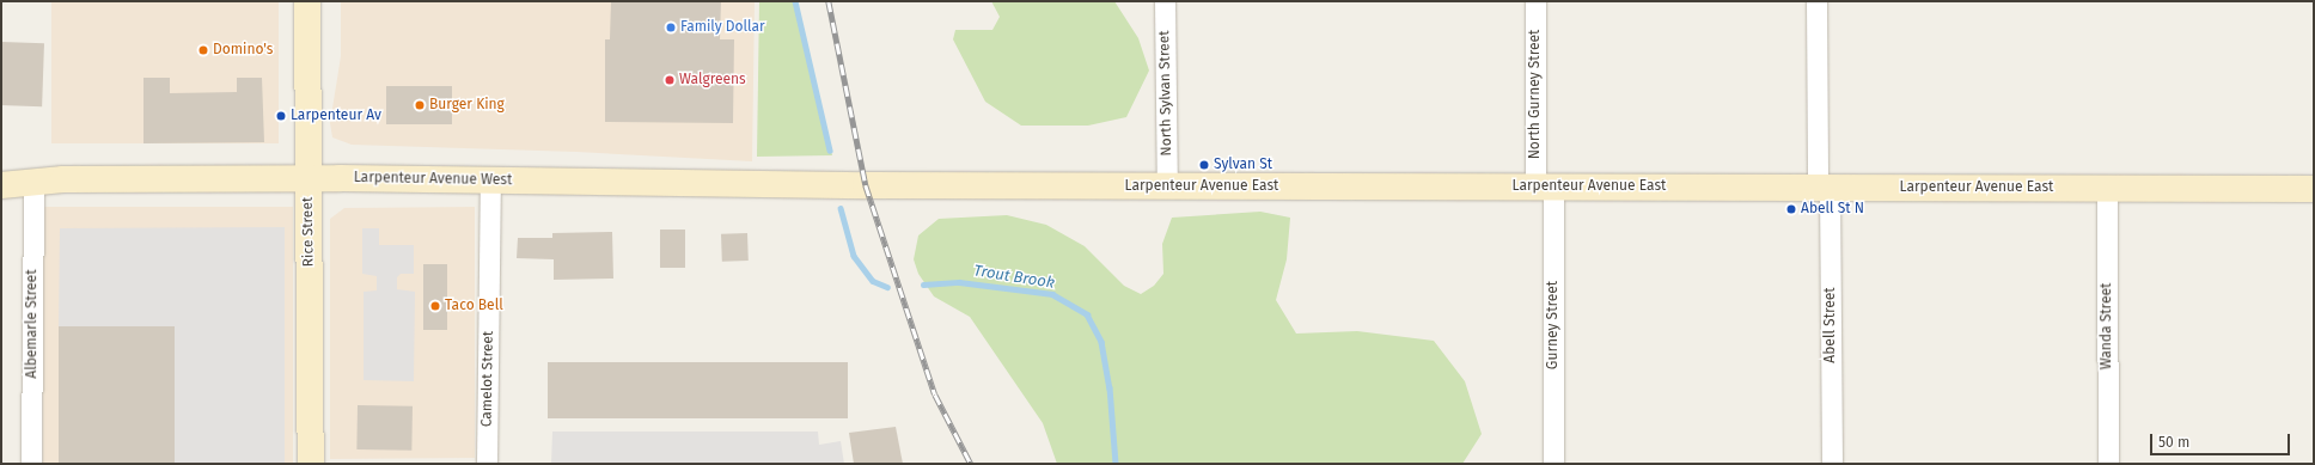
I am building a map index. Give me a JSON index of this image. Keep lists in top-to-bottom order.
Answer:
{
  "streets": {
    "main road": ["Larpenteur Avenue West", "Larpenteur Avenue East", "Rice Street"],
    "street": [
      "North Sylvan Street",
      "North Gurney Street",
      "Albemarle Street",
      "Gurney Street",
      "Abell Street",
      "Wanda Street",
      "Camelot Street"
    ]
  },
  "crossings": [
    ["North Sylvan Street", "Larpenteur Avenue East"],
    ["North Gurney Street", "Larpenteur Avenue East"],
    ["North Gurney Street", "Gurney Street"],
    ["Larpenteur Avenue West", "Larpenteur Avenue East"],
    ["Larpenteur Avenue West", "Rice Street"],
    ["Larpenteur Avenue West", "Albemarle Street"],
    ["Larpenteur Avenue West", "Camelot Street"],
    ["Larpenteur Avenue East", "Gurney Street"],
    ["Larpenteur Avenue East", "Abell Street"],
    ["Larpenteur Avenue East", "Wanda Street"]
  ],
  "water": ["Trout Brook"],
  "places": [
    "Family Dollar",
    "Domino's",
    "Walgreens",
    "Burger King",
    "Larpenteur Av",
    "Sylvan St",
    "Abell St N",
    "Taco Bell"
  ],
  "scale_bar": "50 m"
}
